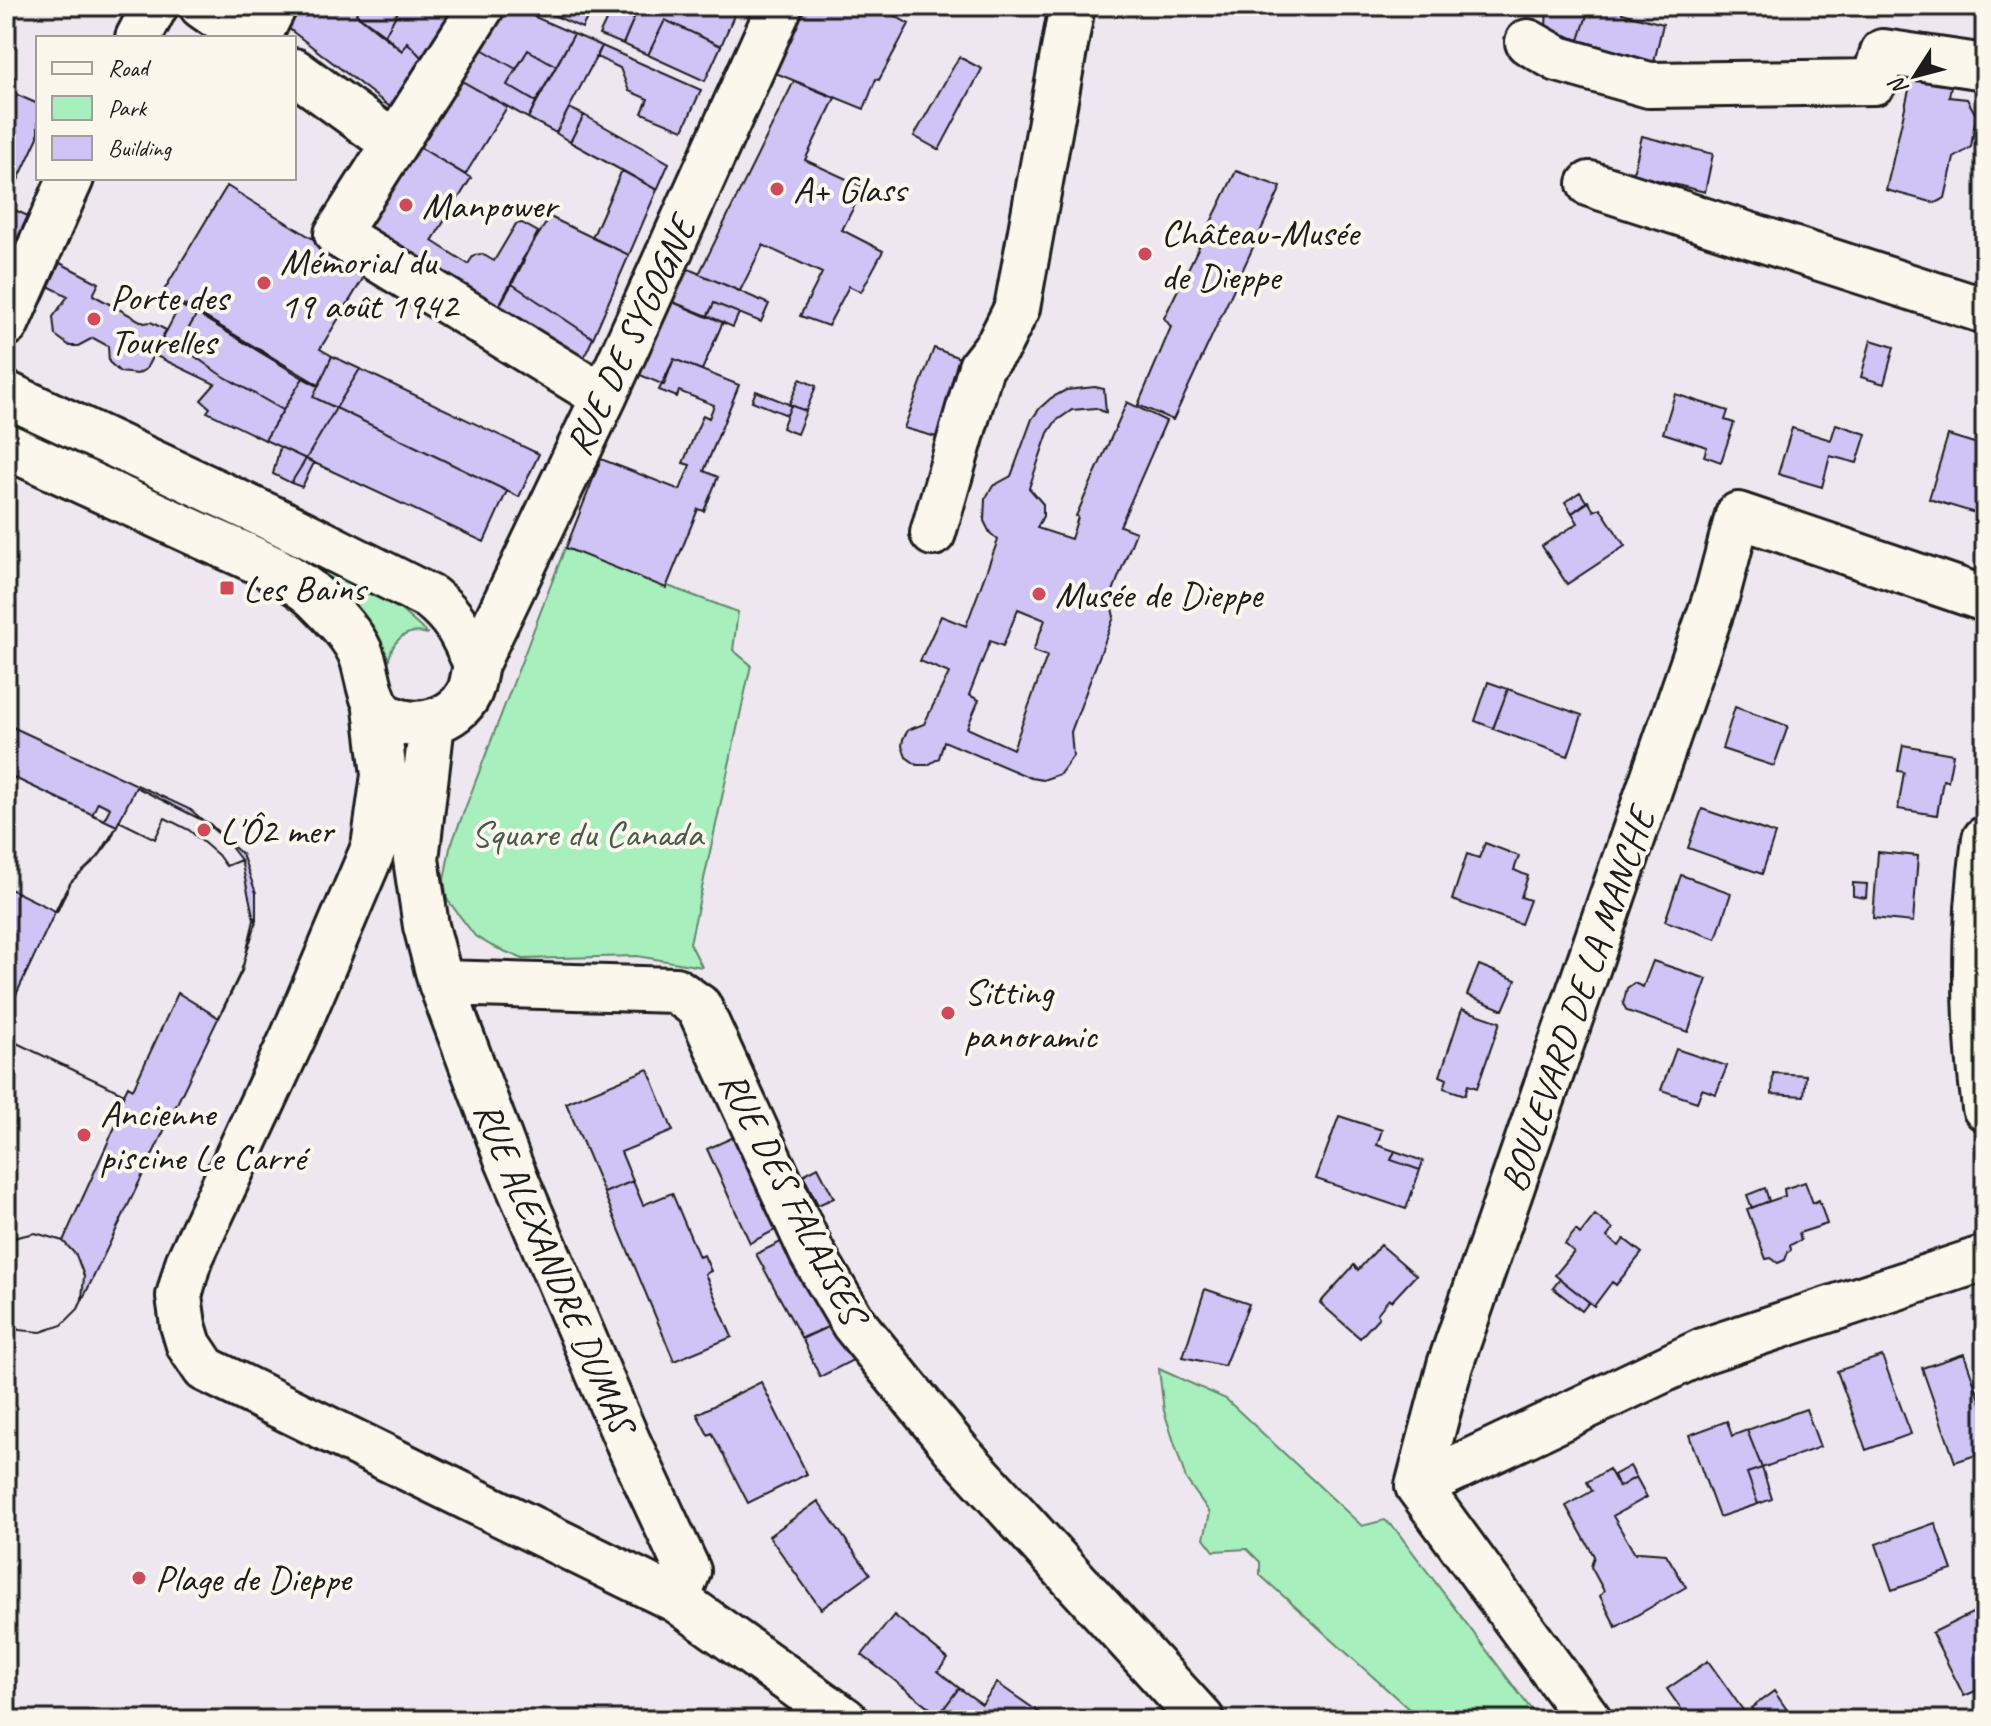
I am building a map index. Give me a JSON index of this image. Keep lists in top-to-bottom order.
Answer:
{
  "streets": {
    "street": [
      "RUE DE SYGOGNE",
      "BOULEVARD DE LA MANCHE",
      "RUE DES FALAISES",
      "RUE ALEXANDRE DUMAS"
    ]
  },
  "crossings": [
    ["RUE DE SYGOGNE", "RUE ALEXANDRE DUMAS"],
    ["RUE DES FALAISES", "RUE ALEXANDRE DUMAS"]
  ],
  "parks": ["Square du Canada"],
  "places": {
    "other": [
      "A+ Glass",
      "Manpower",
      "Château-Musée de Dieppe",
      "Mémorial du 19 août 1942",
      "Porte des Tourelles",
      "Musée de Dieppe",
      "L'Ô2 mer",
      "Sitting panoramic",
      "Ancienne piscine Le Carré",
      "Plage de Dieppe"
    ],
    "transit": ["Les Bains"]
  },
  "legend": ["Road", "Park", "Building"],
  "north": "bottom left"
}
